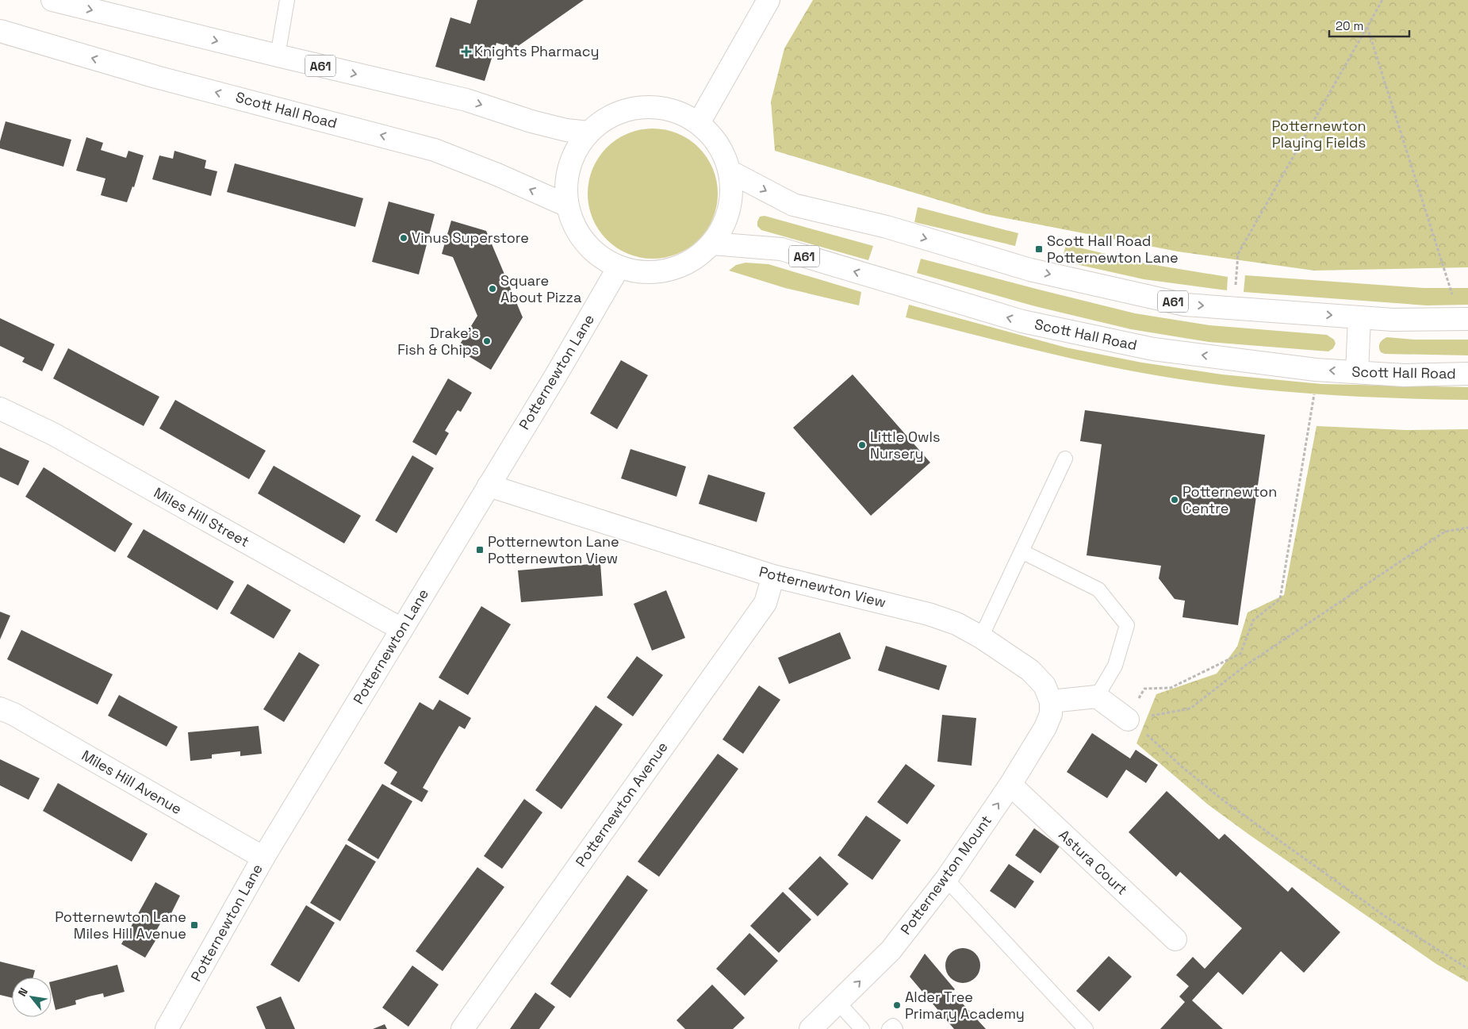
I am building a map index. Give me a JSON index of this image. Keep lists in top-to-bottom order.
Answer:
{
  "streets": {
    "main road": [
      "A61",
      "Scott Hall Road",
      "Potternewton Lane",
      "Miles Hill Street",
      "Potternewton View",
      "Miles Hill Avenue",
      "Potternewton Avenue",
      "Astura Court",
      "Potternewton Mount"
    ]
  },
  "crossings": [
    ["Potternewton Lane", "Miles Hill Street"],
    ["Potternewton Lane", "Potternewton View"],
    ["Potternewton Lane", "Miles Hill Avenue"],
    ["Potternewton View", "Potternewton Avenue"],
    ["Potternewton View", "Potternewton Mount"],
    ["Astura Court", "Potternewton Mount"]
  ],
  "one_way": ["Potternewton Mount"],
  "parks": ["Potternewton Playing Fields"],
  "places": {
    "health": ["Knights Pharmacy"],
    "other": [
      "Vinus Superstore",
      "Square About Pizza",
      "Drake's Fish & Chips",
      "Little Owls Nursery",
      "Potternewton Centre",
      "Alder Tree Primary Academy"
    ],
    "transit": ["Scott Hall Road Potternewton Lane", "Potternewton Lane Potternewton View", "Potternewton Lane Miles Hill Avenue"]
  },
  "scale_bar": "20 m",
  "north": "top left"
}
